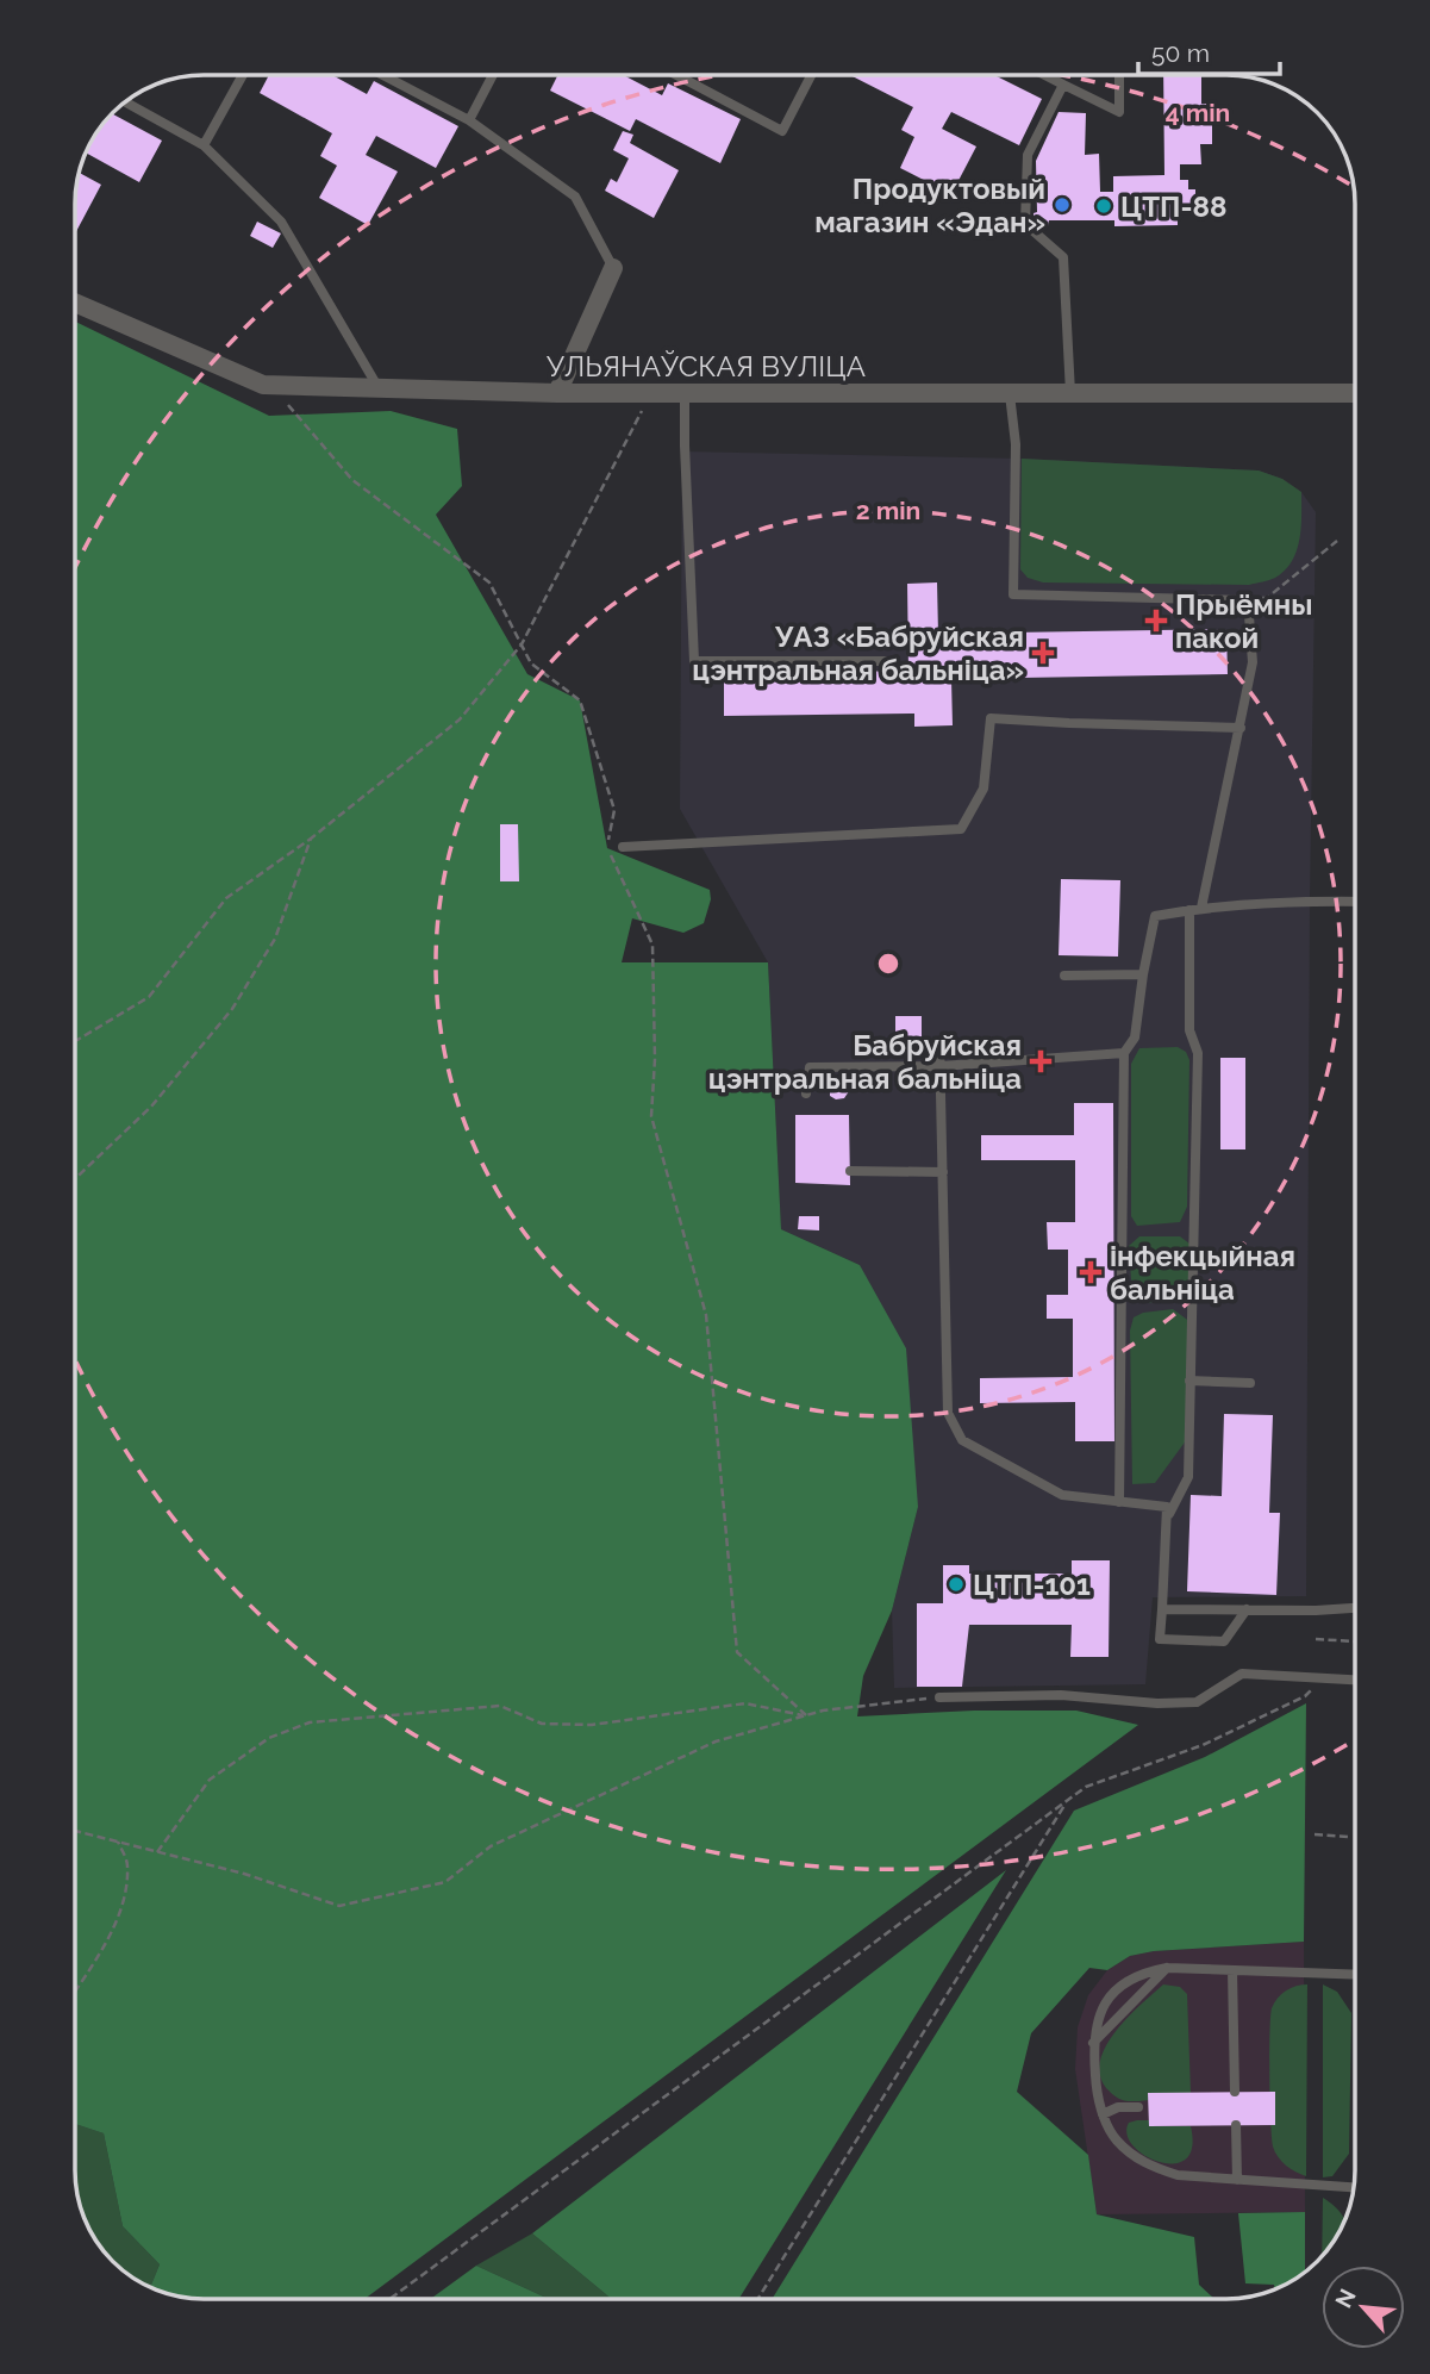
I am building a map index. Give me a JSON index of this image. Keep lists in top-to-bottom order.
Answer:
{
  "streets": {
    "street": ["УЛЬЯНАЎСКАЯ ВУЛІЦА"]
  },
  "places": {
    "other": ["Продуктовый магазин «Эдан»", "ЦТП-88", "ЦТП-101"],
    "health": [
      "Прыёмны пакой",
      "УАЗ «Бабруйская цэнтральная бальніца»",
      "Бабруйская цэнтральная бальніца",
      "інфекцыйная бальніца"
    ]
  },
  "scale_bar": "50 m",
  "north": "top left",
  "rings": ["4 min", "2 min"]
}
